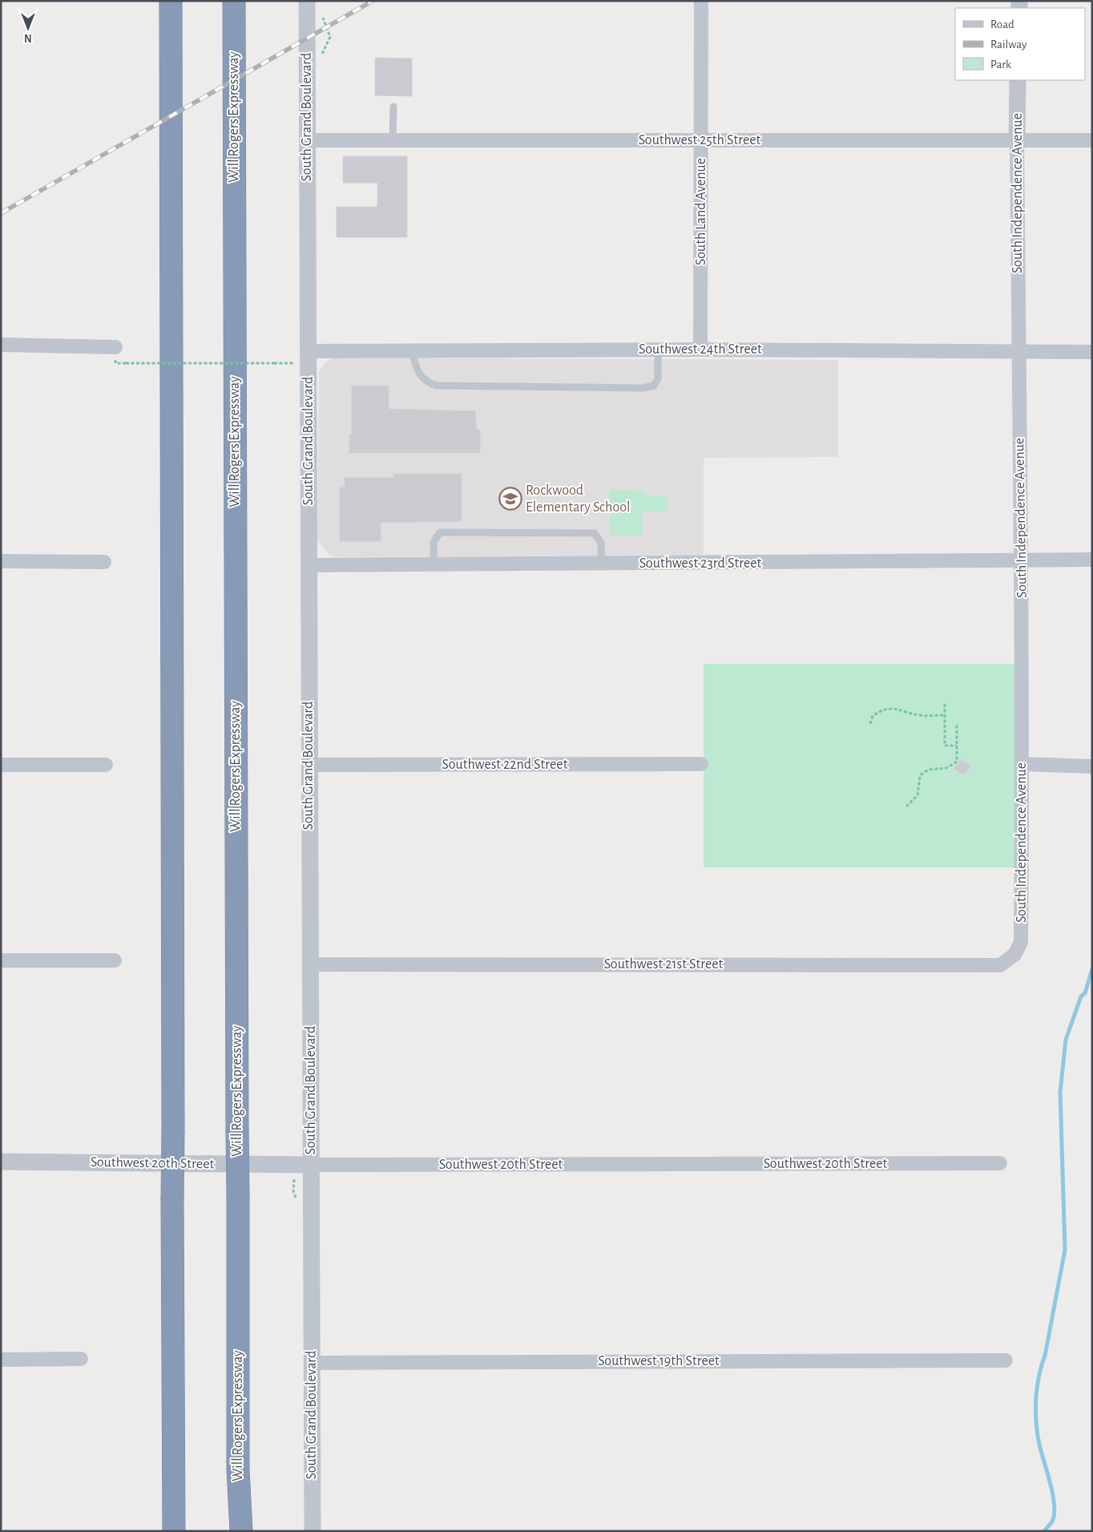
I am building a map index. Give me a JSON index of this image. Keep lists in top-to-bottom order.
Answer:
{
  "streets": {
    "highway": ["Will Rogers Expressway"],
    "street": [
      "South Grand Boulevard",
      "Southwest 25th Street",
      "South Independence Avenue",
      "South Land Avenue",
      "Southwest 24th Street",
      "Southwest 23rd Street",
      "Southwest 22nd Street",
      "Southwest 21st Street",
      "Southwest 20th Street",
      "Southwest 19th Street"
    ]
  },
  "crossings": [
    ["South Grand Boulevard", "Southwest 25th Street"],
    ["South Grand Boulevard", "Southwest 24th Street"],
    ["South Grand Boulevard", "Southwest 23rd Street"],
    ["South Grand Boulevard", "Southwest 22nd Street"],
    ["South Grand Boulevard", "Southwest 21st Street"],
    ["South Grand Boulevard", "Southwest 20th Street"],
    ["South Grand Boulevard", "Southwest 19th Street"],
    ["Southwest 25th Street", "South Independence Avenue"],
    ["Southwest 25th Street", "South Land Avenue"],
    ["South Independence Avenue", "Southwest 24th Street"],
    ["South Independence Avenue", "Southwest 23rd Street"],
    ["South Independence Avenue", "Southwest 21st Street"],
    ["South Land Avenue", "Southwest 24th Street"]
  ],
  "places": {
    "school or university": ["Rockwood Elementary School"]
  },
  "legend": ["Road", "Railway", "Park"],
  "north": "bottom"
}
